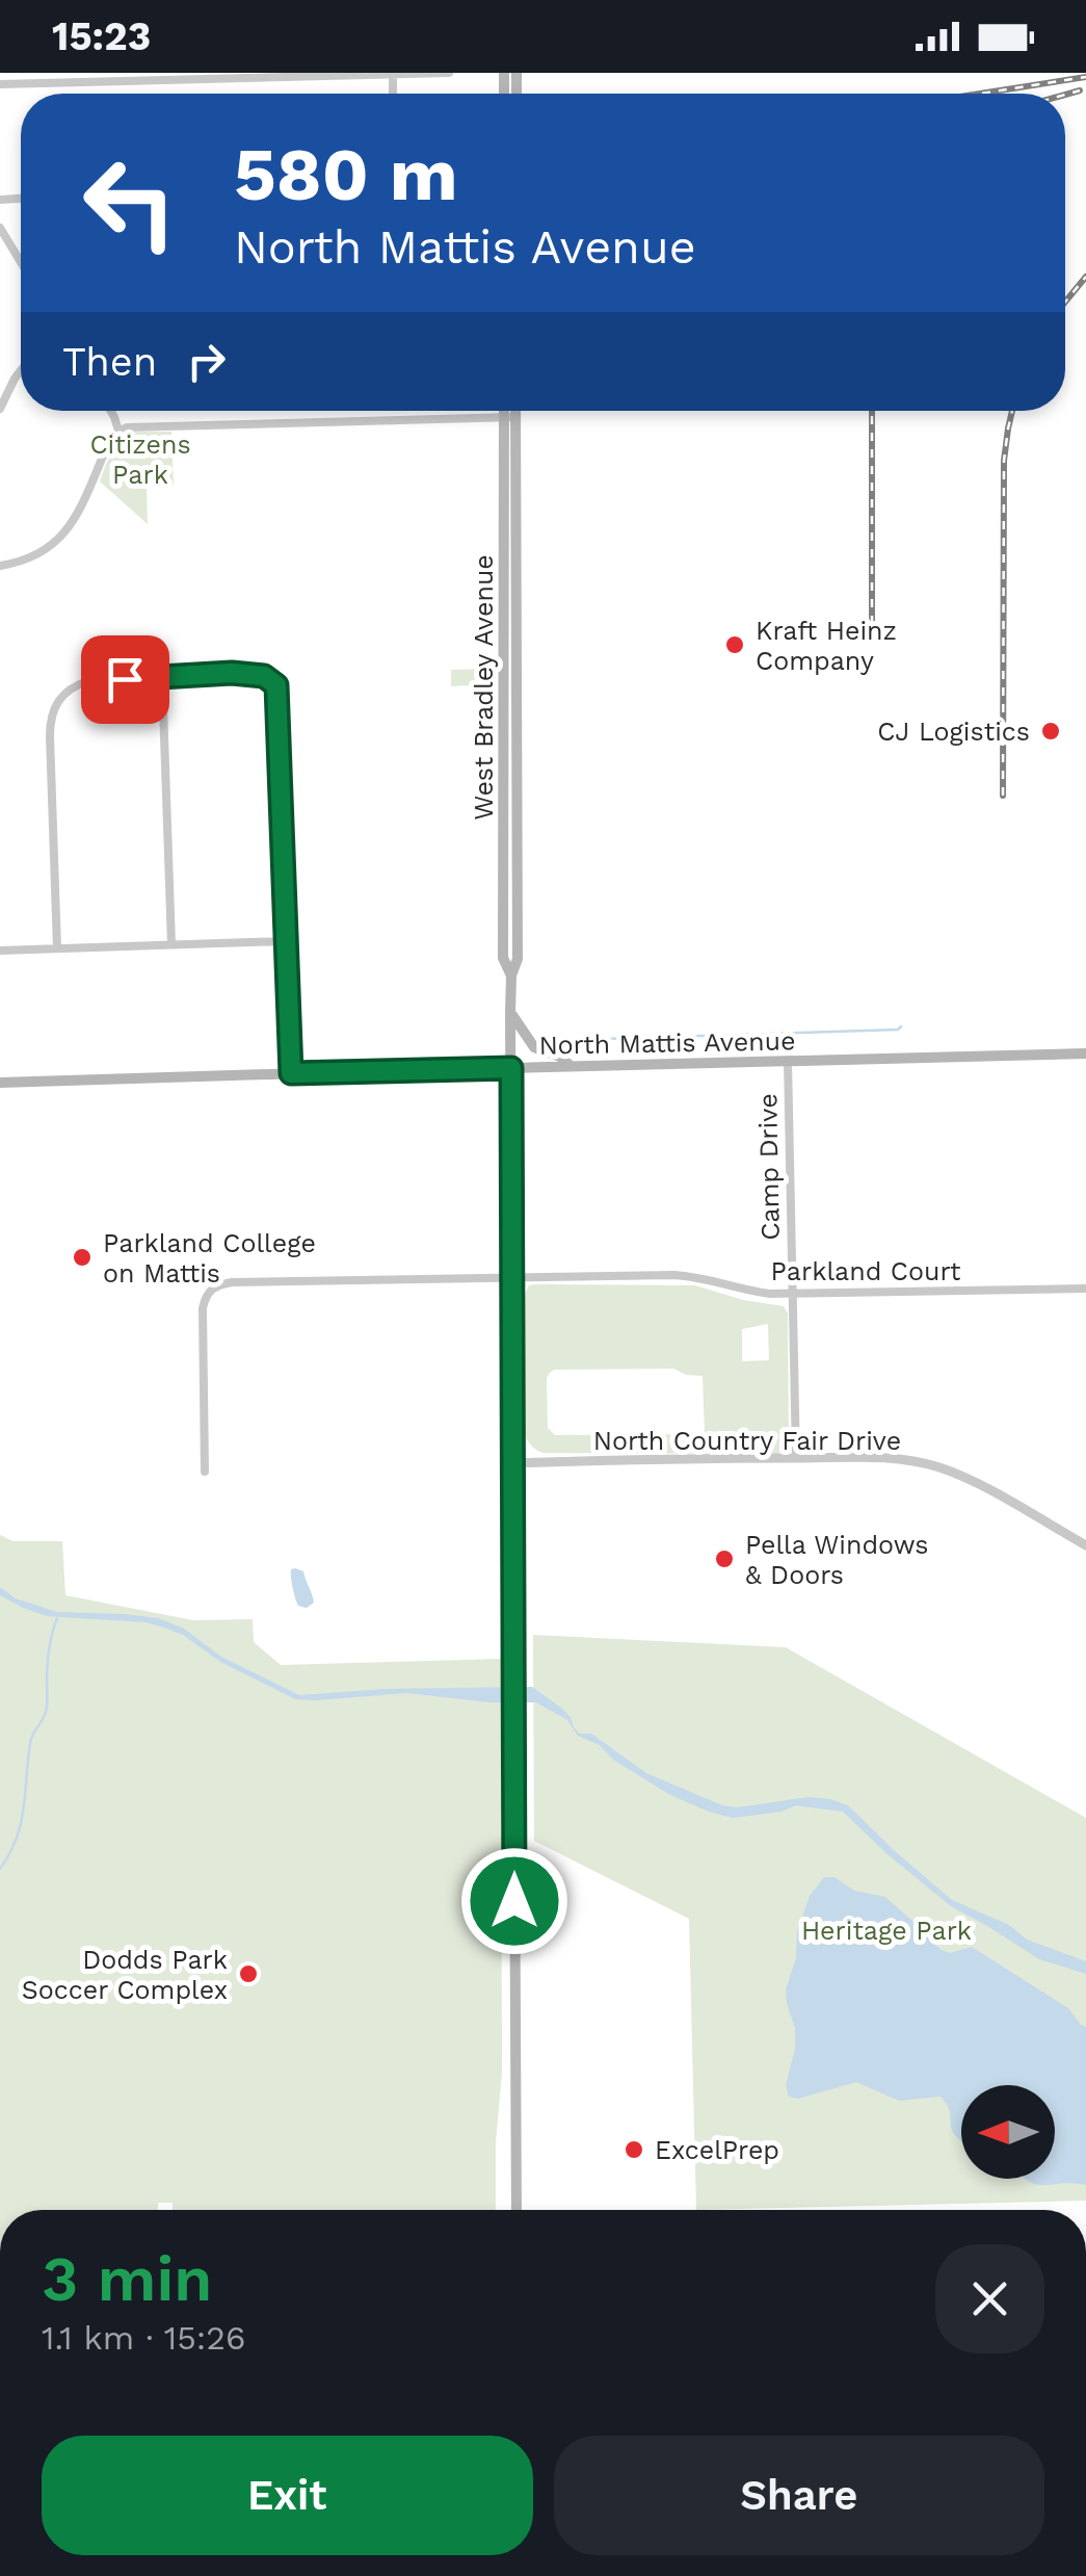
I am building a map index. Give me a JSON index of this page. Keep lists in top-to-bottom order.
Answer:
{
  "streets": {
    "main road": ["West Bradley Avenue", "North Mattis Avenue"],
    "street": ["Camp Drive", "Parkland Court", "North Country Fair Drive"]
  },
  "crossings": [
    ["West Bradley Avenue", "North Mattis Avenue"],
    ["West Bradley Avenue", "Parkland Court"],
    ["West Bradley Avenue", "North Country Fair Drive"],
    ["North Mattis Avenue", "Camp Drive"],
    ["Camp Drive", "Parkland Court"],
    ["Camp Drive", "North Country Fair Drive"]
  ],
  "parks": ["Citizens Park", "Heritage Park"],
  "places": [
    "Kraft Heinz Company",
    "CJ Logistics",
    "Parkland College on Mattis",
    "Pella Windows & Doors",
    "Dodds Park Soccer Complex",
    "ExcelPrep"
  ],
  "north": "left",
  "page": {
    "status": "15:23",
    "turn": ["580 m", "North Mattis Avenue"],
    "then": "Then",
    "heading": ["3 min", "1.1 km · 15:26"],
    "buttons": ["Exit", "Share"]
  }
}
